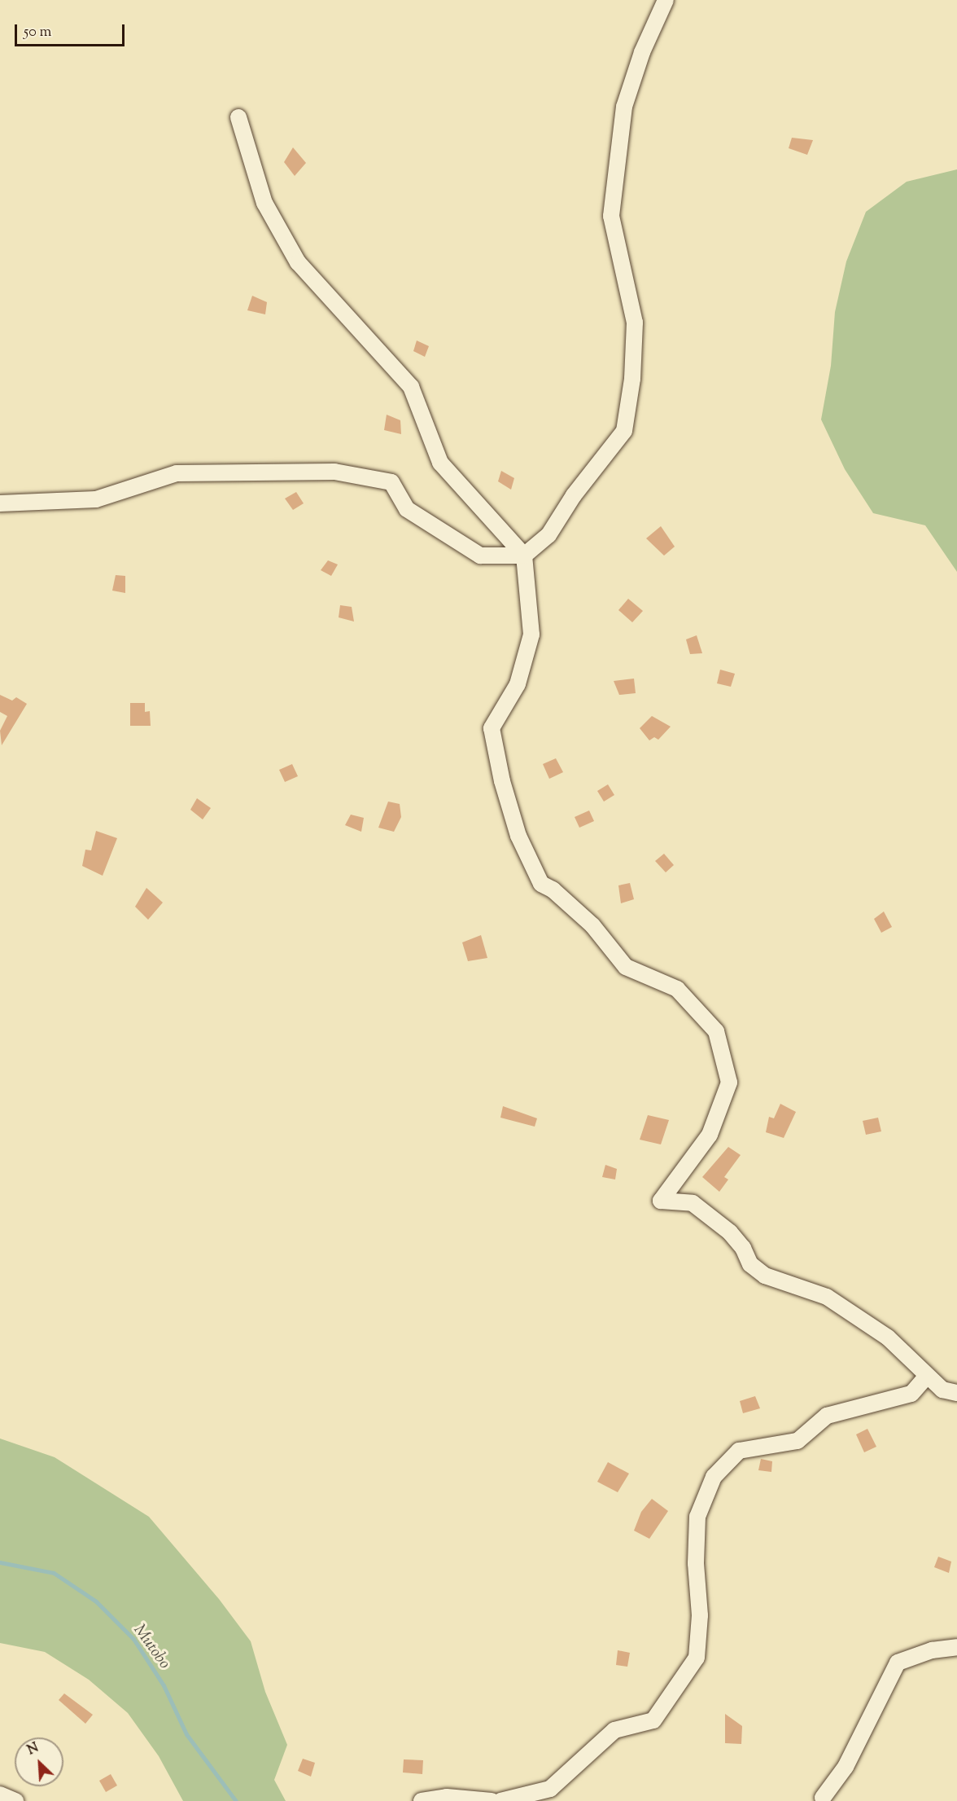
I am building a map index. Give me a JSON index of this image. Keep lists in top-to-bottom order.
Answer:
{
  "water": ["Mutobo"],
  "scale_bar": "50 m",
  "north": "top left"
}
